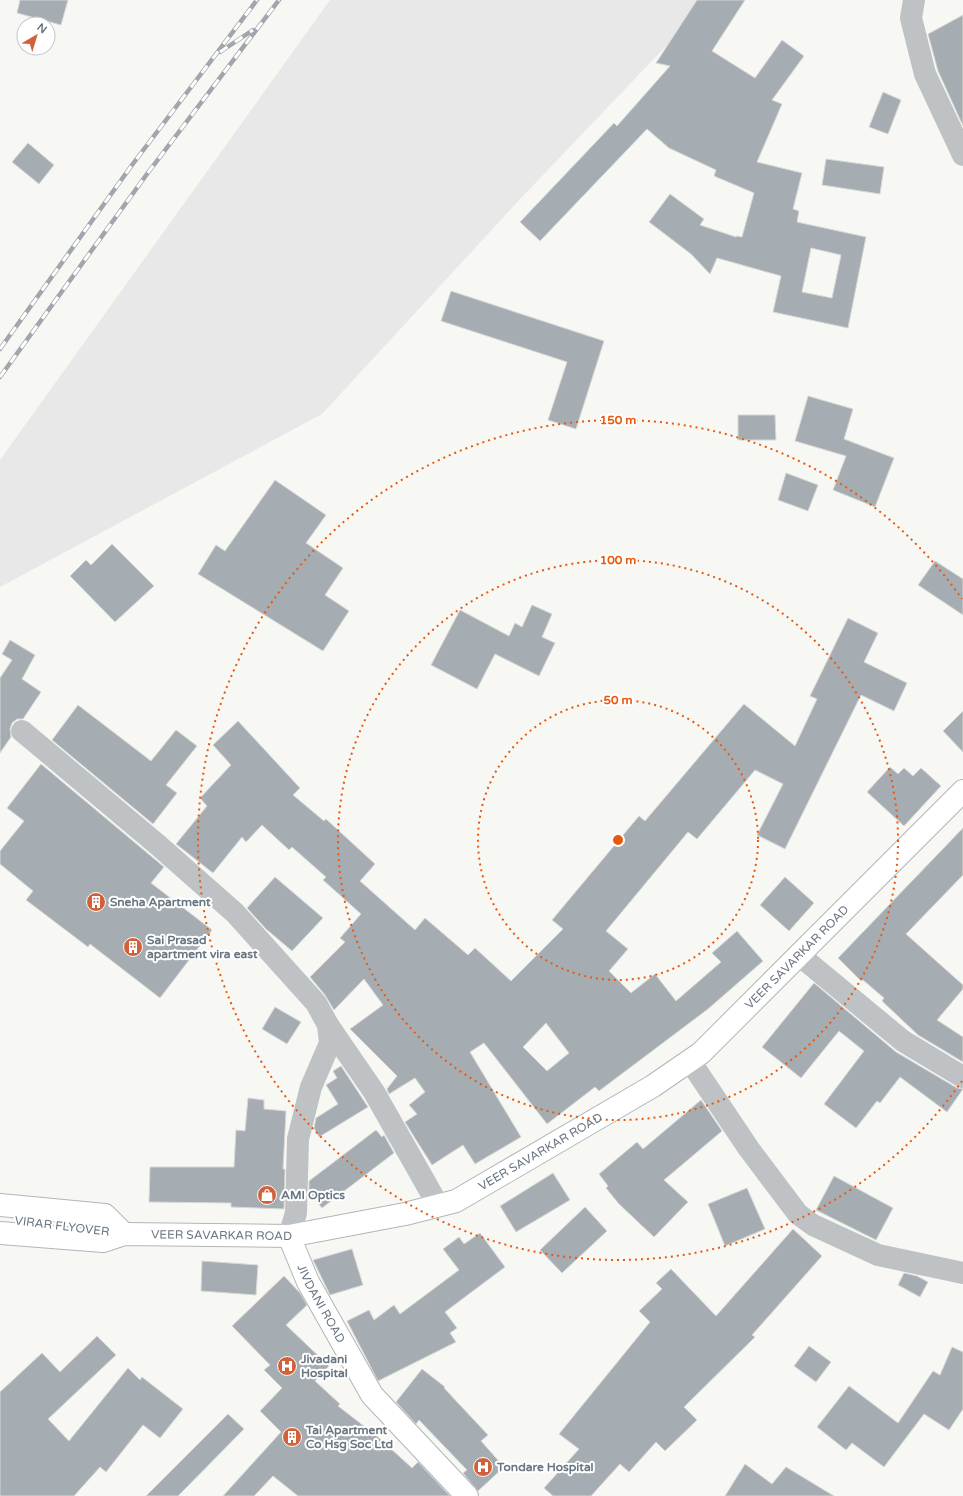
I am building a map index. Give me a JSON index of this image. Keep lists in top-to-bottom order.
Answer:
{
  "streets": {
    "main road": ["VEER SAVARKAR ROAD", "VIRAR FLYOVER", "JIVDANI ROAD"]
  },
  "crossings": [
    ["VEER SAVARKAR ROAD", "VIRAR FLYOVER"],
    ["VEER SAVARKAR ROAD", "JIVDANI ROAD"]
  ],
  "places": {
    "building": ["Sneha Apartment", "Sai Prasad apartment vira east", "Tai Apartment Co Hsg Soc Ltd"],
    "shop": ["AMI Optics"],
    "hospital": ["Jivadani Hospital", "Tondare Hospital"]
  },
  "north": "top right",
  "rings": ["150 m", "100 m", "50 m"]
}
